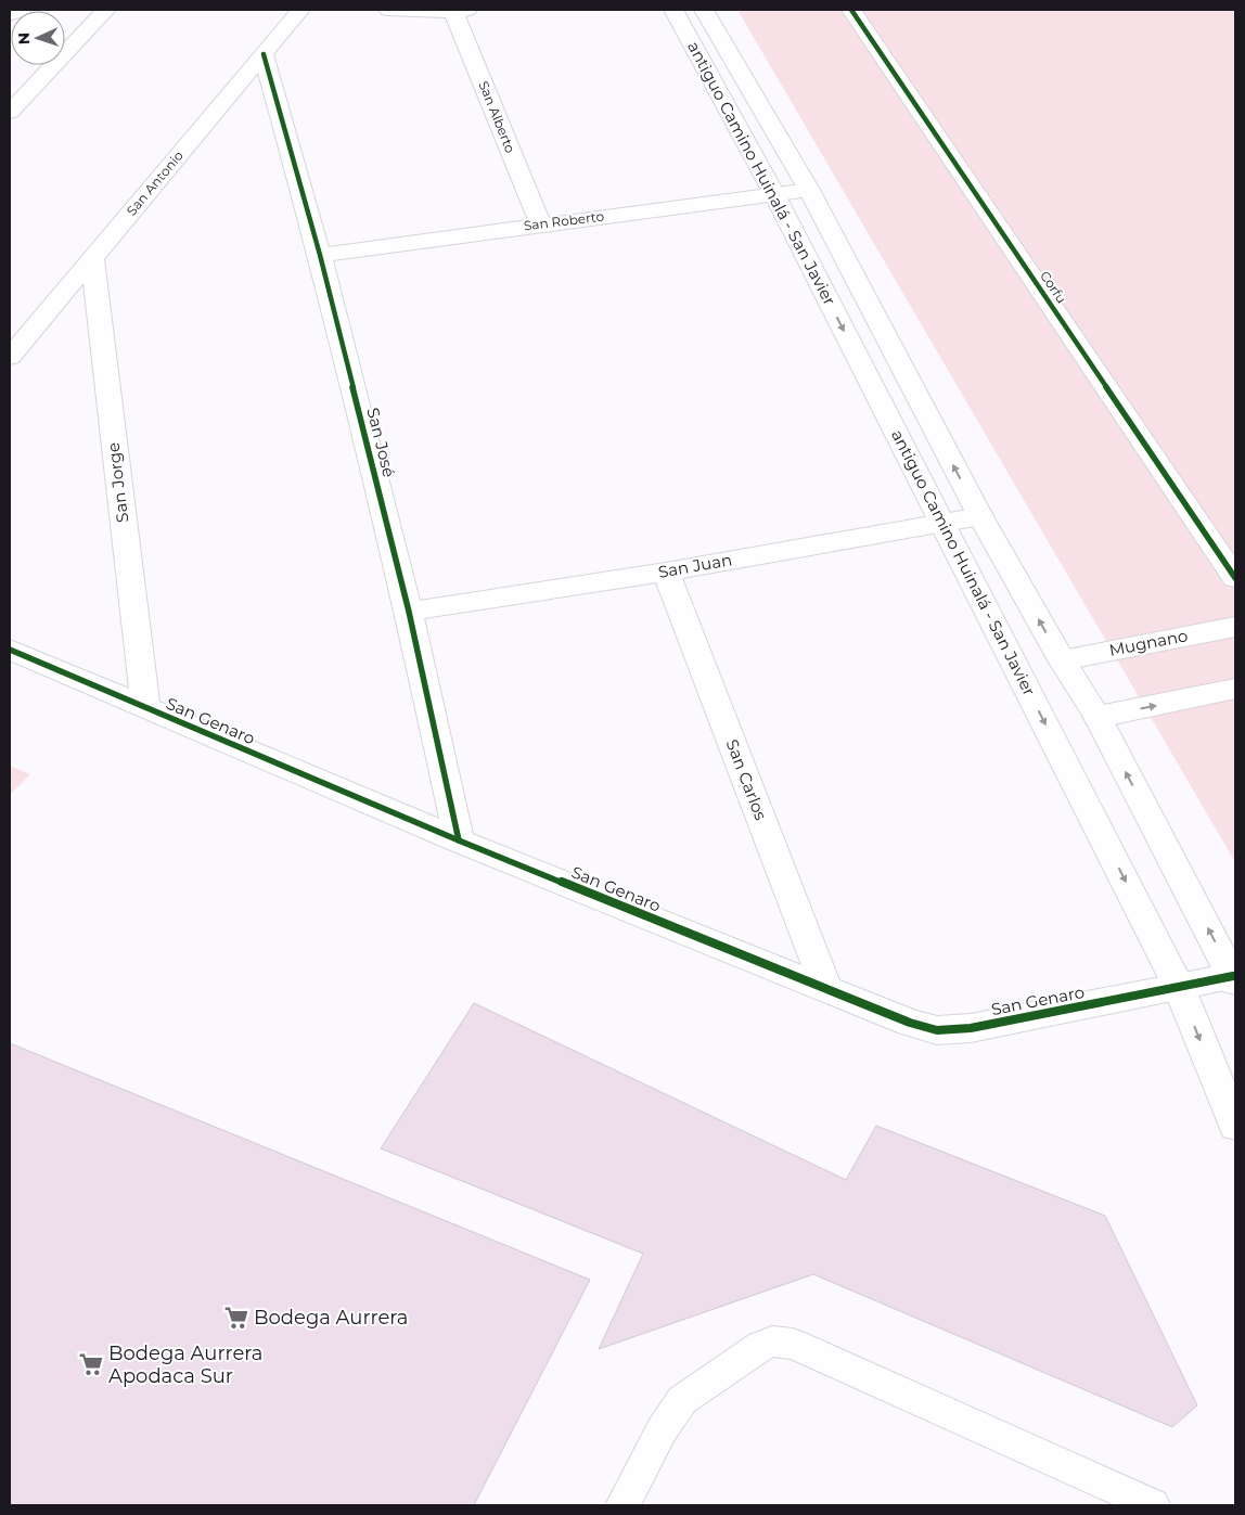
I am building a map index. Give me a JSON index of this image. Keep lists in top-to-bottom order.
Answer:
{
  "streets": {
    "street": [
      "San Alberto",
      "antiguo Camino Huinalá - San Javier",
      "San Antonio",
      "San Roberto",
      "Corfu",
      "San José",
      "San Jorge",
      "San Juan",
      "Mugnano",
      "San Genaro",
      "San Carlos"
    ]
  },
  "crossings": [
    ["San Alberto", "San Roberto"],
    ["antiguo Camino Huinalá - San Javier", "San Roberto"],
    ["antiguo Camino Huinalá - San Javier", "San Juan"],
    ["antiguo Camino Huinalá - San Javier", "San Genaro"],
    ["San Antonio", "San José"],
    ["San Antonio", "San Jorge"],
    ["San Roberto", "San José"],
    ["San José", "San Juan"],
    ["San José", "San Genaro"],
    ["San Jorge", "San Genaro"],
    ["San Juan", "San Carlos"],
    ["San Genaro", "San Carlos"]
  ],
  "places": {
    "supermarket": ["Bodega Aurrera", "Bodega Aurrera Apodaca Sur"]
  },
  "north": "left"
}
